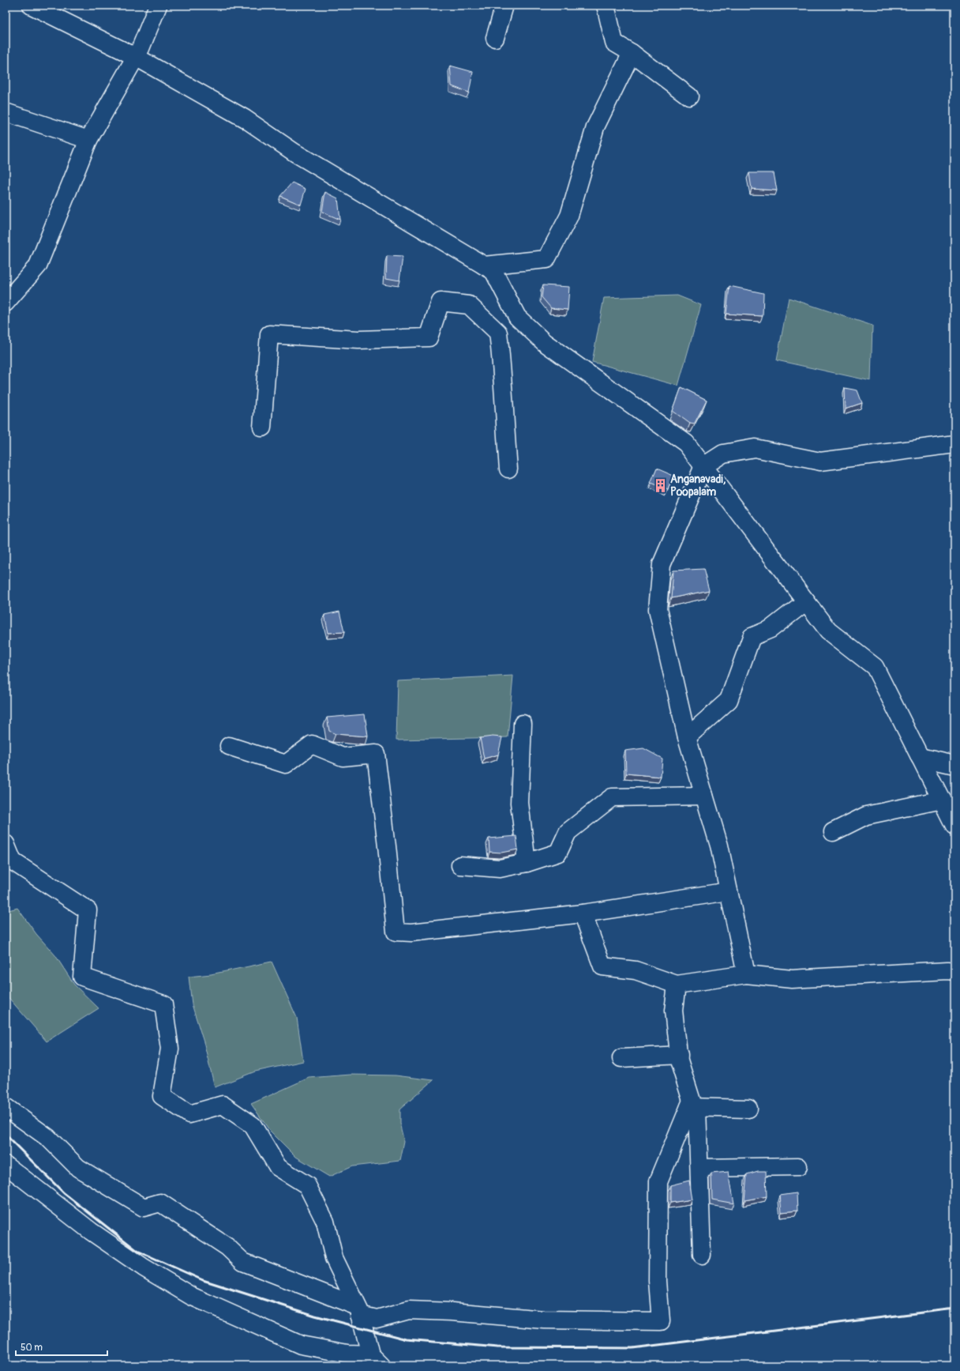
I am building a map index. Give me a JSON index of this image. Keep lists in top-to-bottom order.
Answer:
{
  "places": {
    "building": ["Anganavadi, Poopalam"]
  },
  "scale_bar": "50 m"
}
